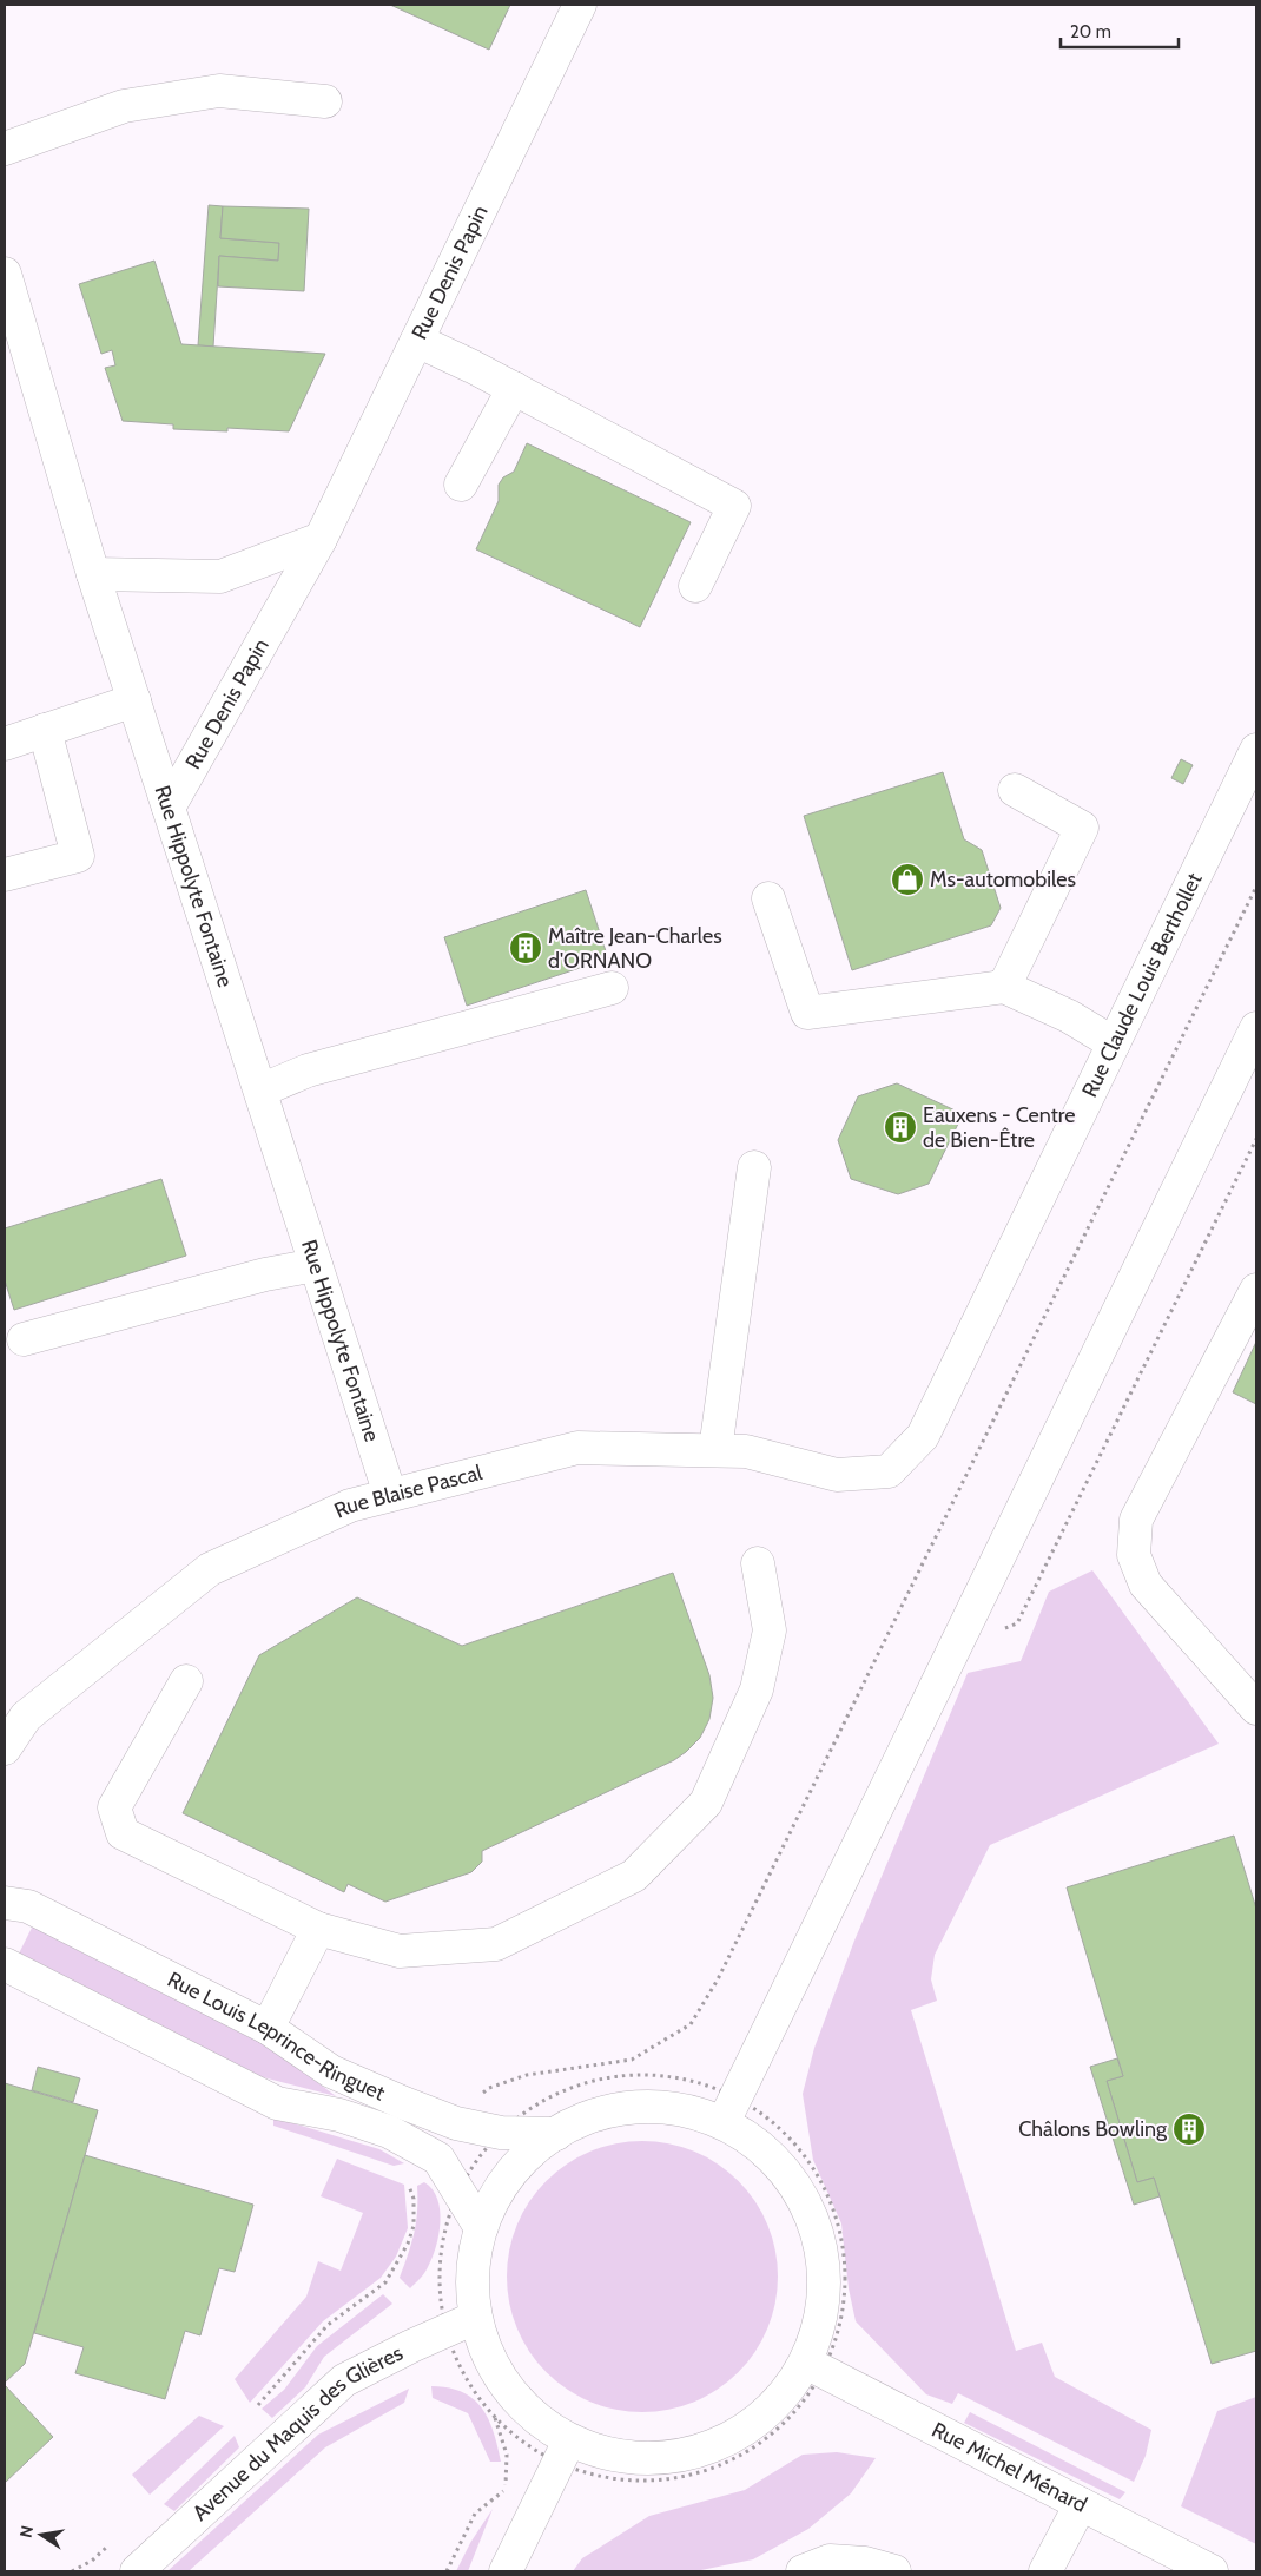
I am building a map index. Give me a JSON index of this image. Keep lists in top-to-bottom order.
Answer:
{
  "streets": {
    "street": [
      "Rue Denis Papin",
      "Rue Hippolyte Fontaine",
      "Rue Claude Louis Berthollet",
      "Rue Blaise Pascal",
      "Rue Louis Leprince-Ringuet",
      "Avenue du Maquis des Glières",
      "Rue Michel Ménard"
    ]
  },
  "crossings": [
    ["Rue Denis Papin", "Rue Hippolyte Fontaine"],
    ["Rue Hippolyte Fontaine", "Rue Blaise Pascal"],
    ["Rue Claude Louis Berthollet", "Rue Blaise Pascal"]
  ],
  "places": {
    "shop": ["Ms-automobiles"],
    "building": ["Maître Jean-Charles d'ORNANO", "Eauxens - Centre de Bien-Être", "Châlons Bowling"]
  },
  "scale_bar": "20 m",
  "north": "left"
}
